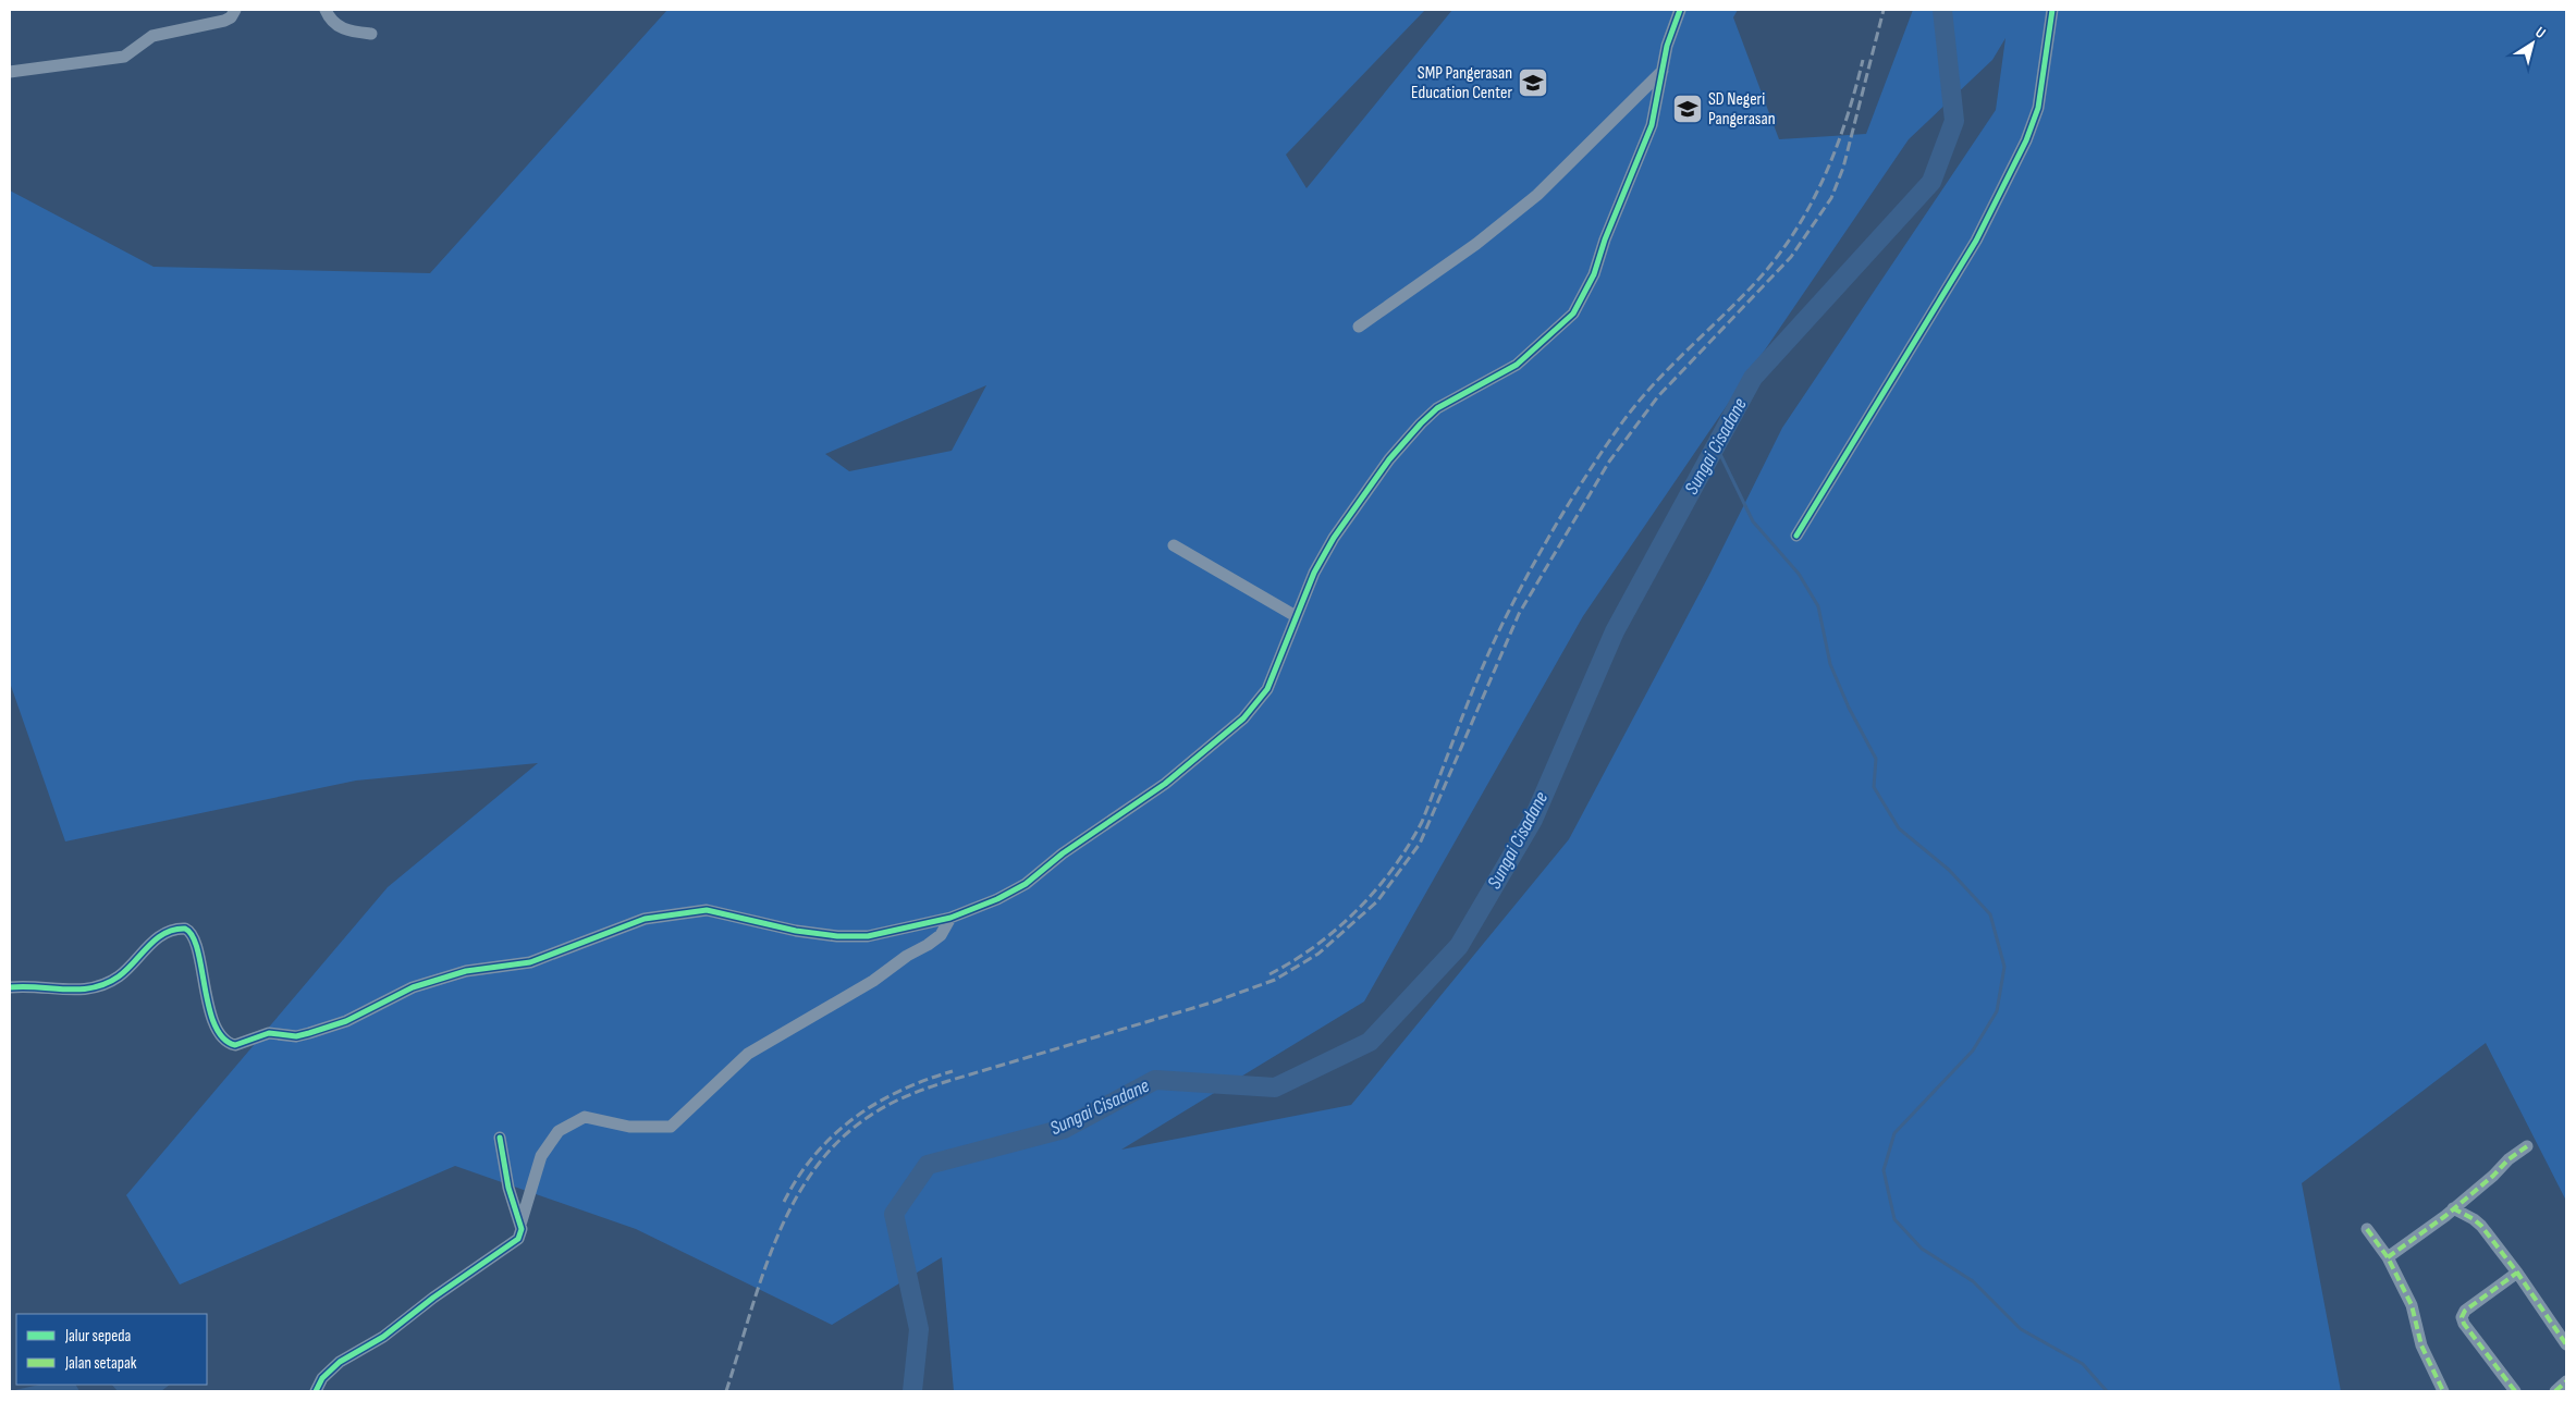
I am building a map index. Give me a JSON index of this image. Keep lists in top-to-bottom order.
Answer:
{
  "water": ["Sungai Cisadane"],
  "places": {
    "school or university": ["SMP Pangerasan Education Center", "SD Negeri Pangerasan"]
  },
  "legend": ["Jalur sepeda", "Jalan setapak"],
  "north": "top right"
}
